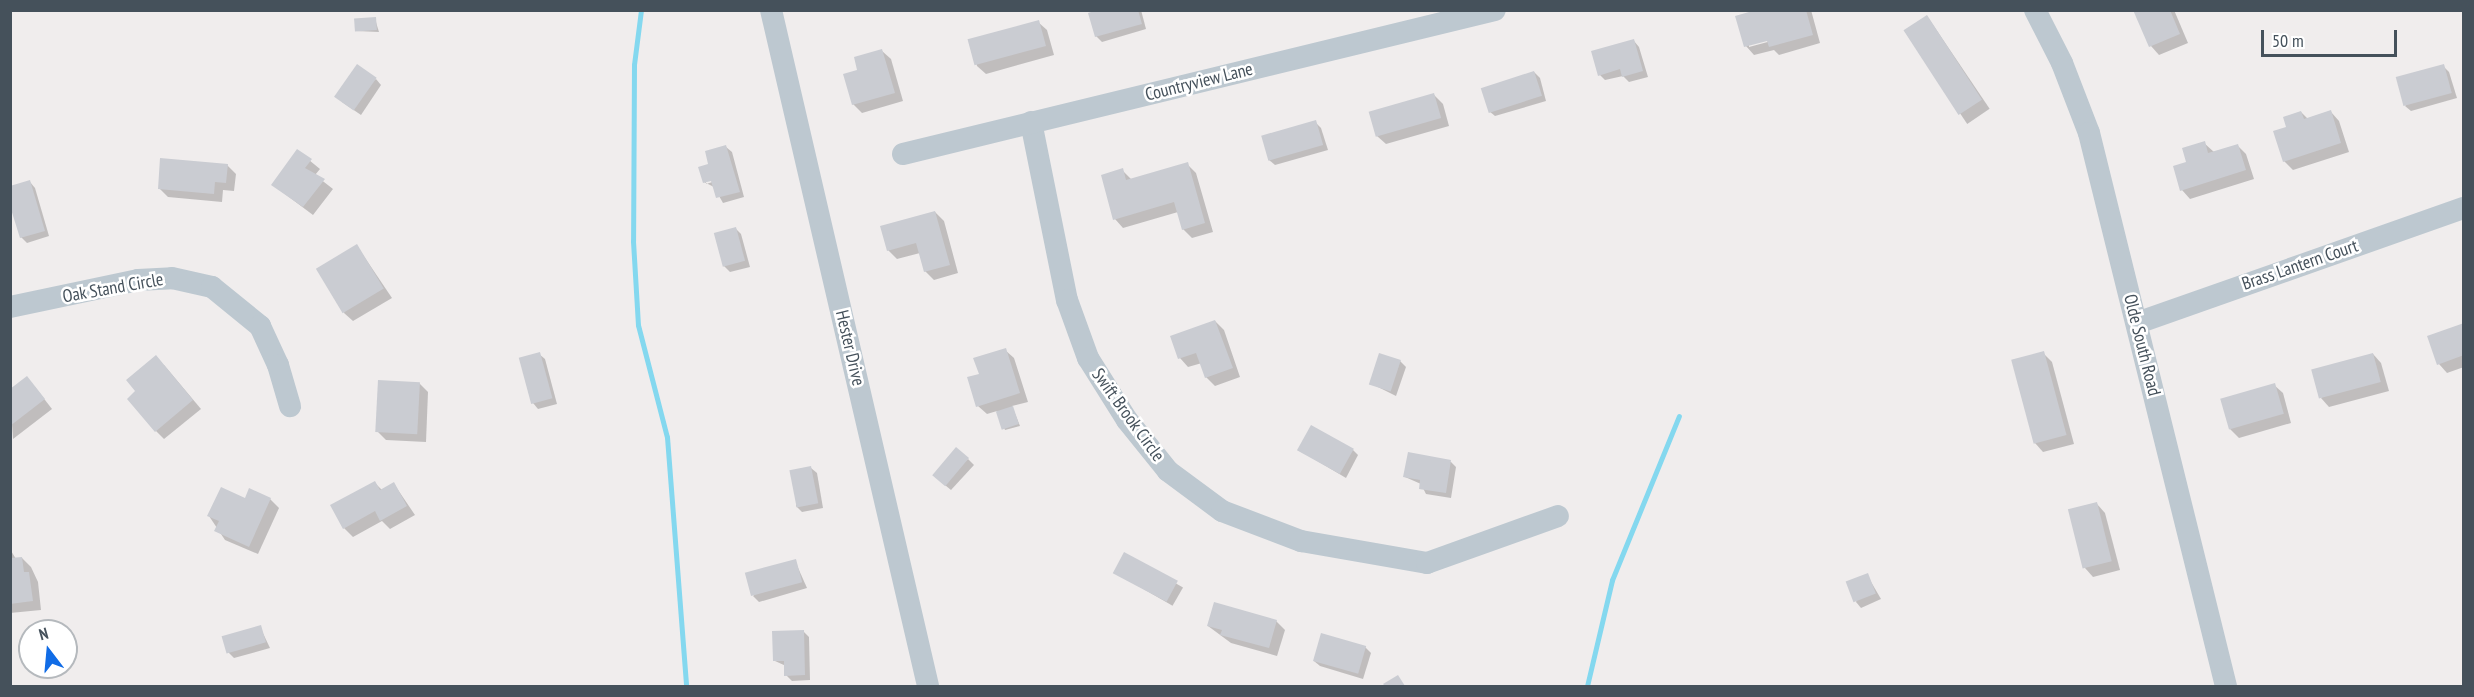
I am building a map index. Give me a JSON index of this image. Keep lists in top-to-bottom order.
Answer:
{
  "streets": {
    "street": [
      "Countryview Lane",
      "Brass Lantern Court",
      "Oak Stand Circle",
      "Olde South Road",
      "Hester Drive",
      "Swift Brook Circle"
    ]
  },
  "crossings": [
    ["Countryview Lane", "Swift Brook Circle"],
    ["Brass Lantern Court", "Olde South Road"]
  ],
  "scale_bar": "50 m",
  "north": "top"
}
